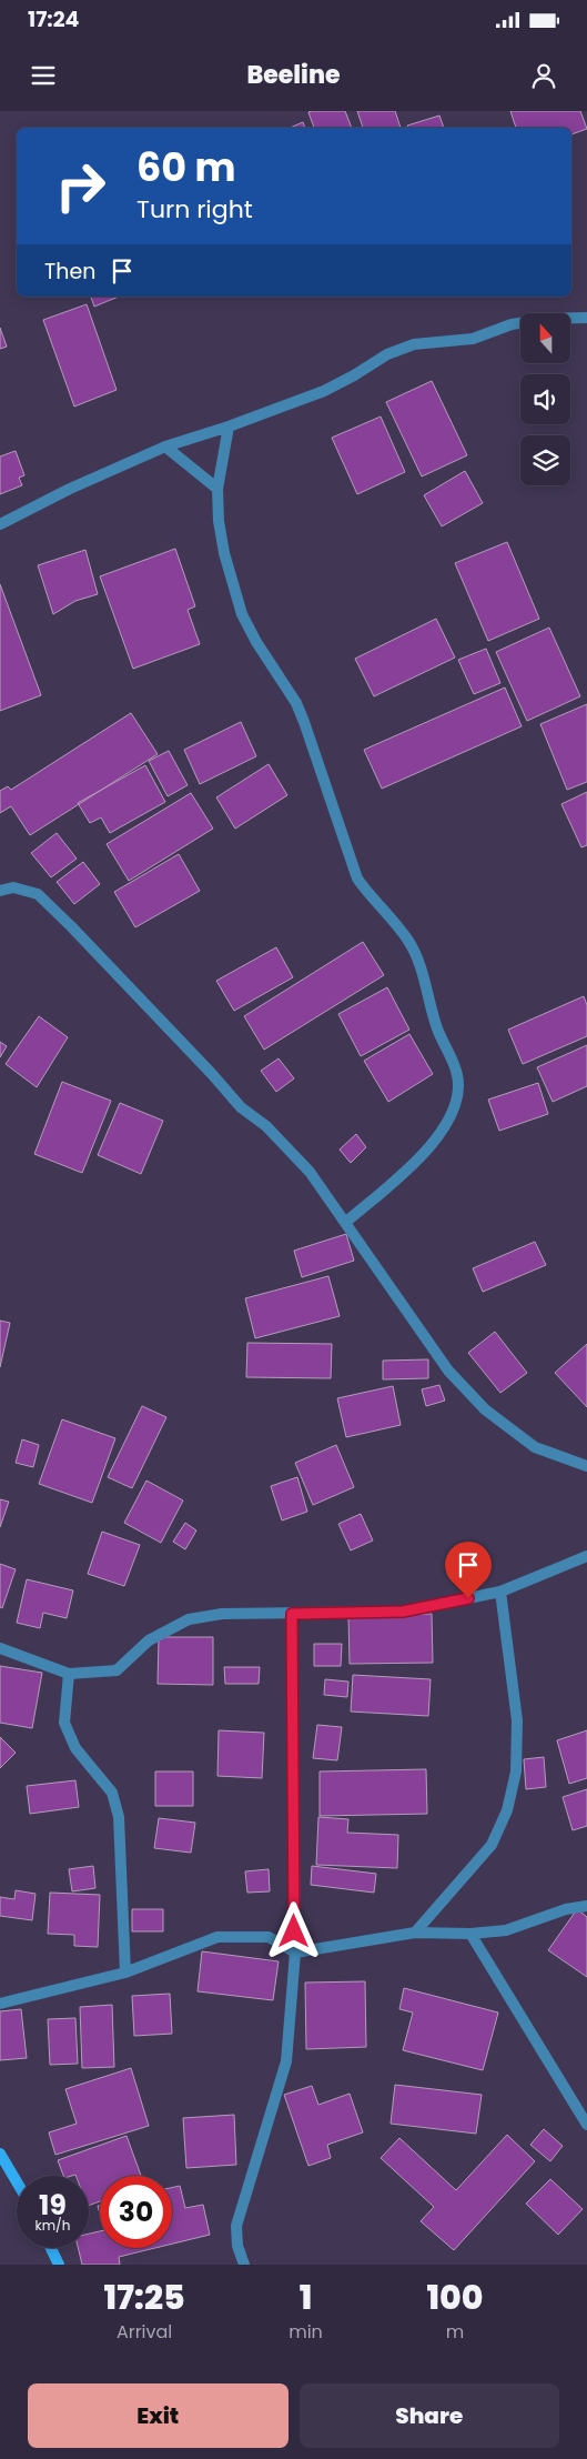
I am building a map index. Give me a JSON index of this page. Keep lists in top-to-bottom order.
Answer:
{
  "north": "top",
  "page": {
    "status": "17:24",
    "header": "Beeline",
    "turn": ["60 m", "Turn right"],
    "then": "Then",
    "speed": "19 km/h",
    "limit": "30",
    "eta": [
      "17:25",
      "Arrival",
      "1",
      "min",
      "100",
      "m"
    ],
    "buttons": ["Exit", "Share"]
  }
}
